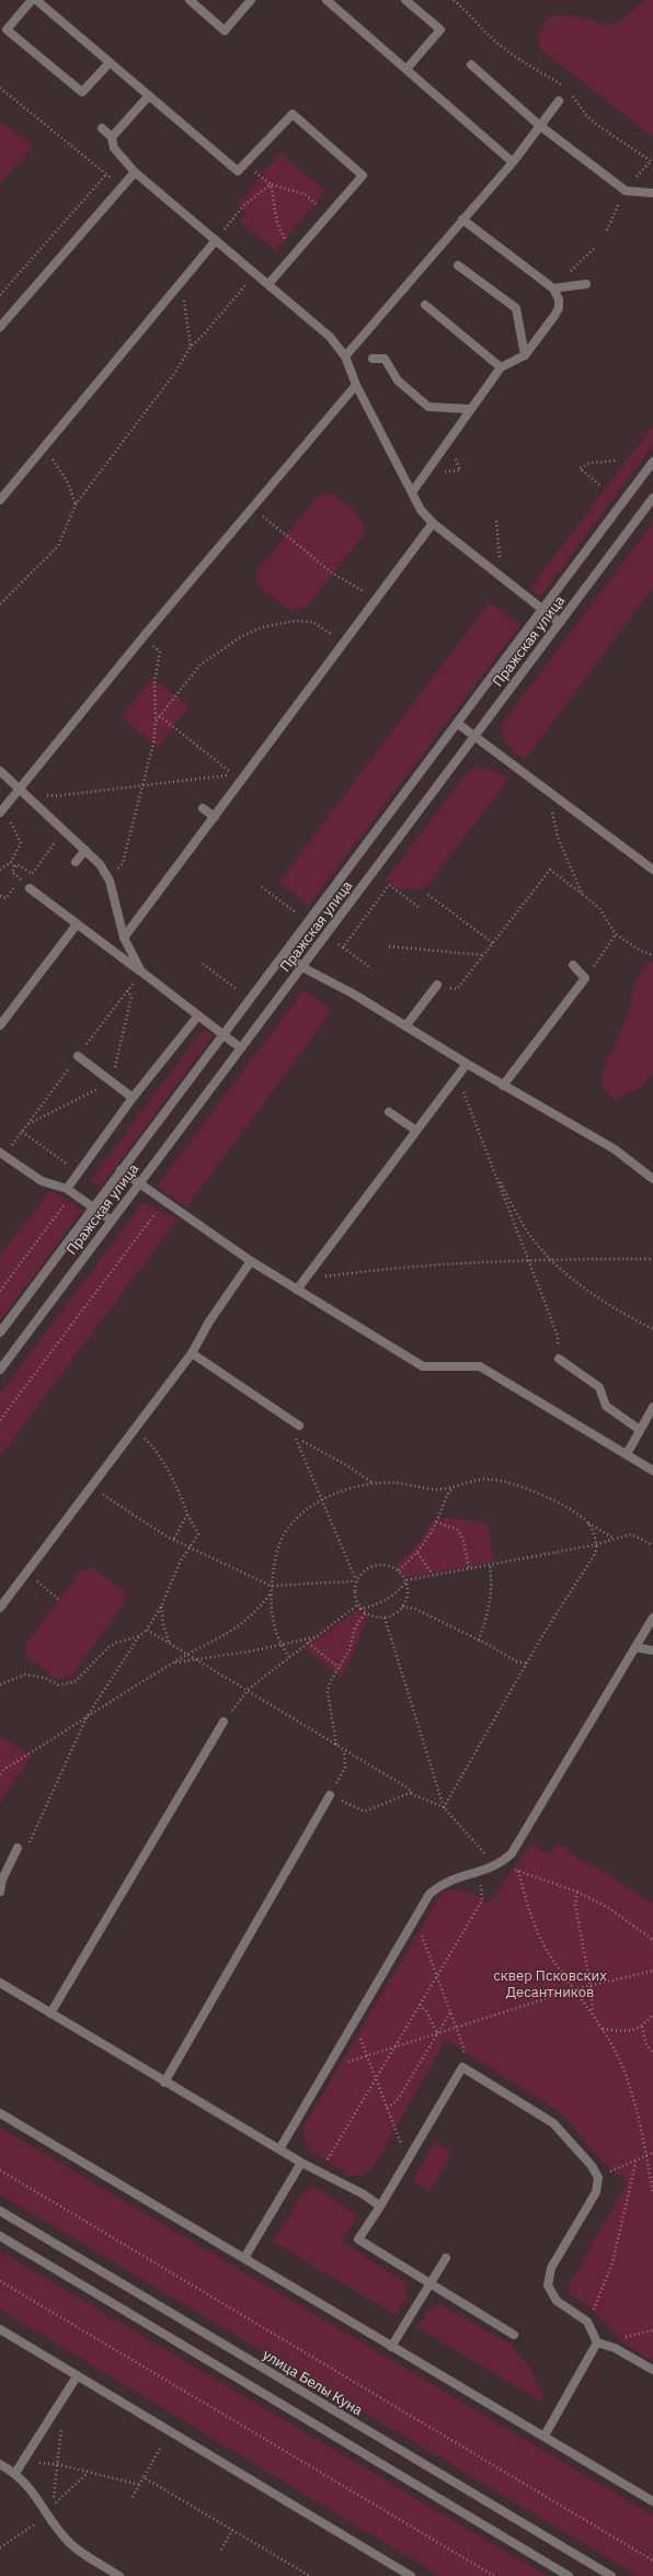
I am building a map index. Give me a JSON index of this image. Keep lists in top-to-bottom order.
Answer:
{
  "streets": {
    "street": ["Пражская улица", "улица Белы Куна"]
  },
  "parks": ["сквер Псковских Десантников"]
}
